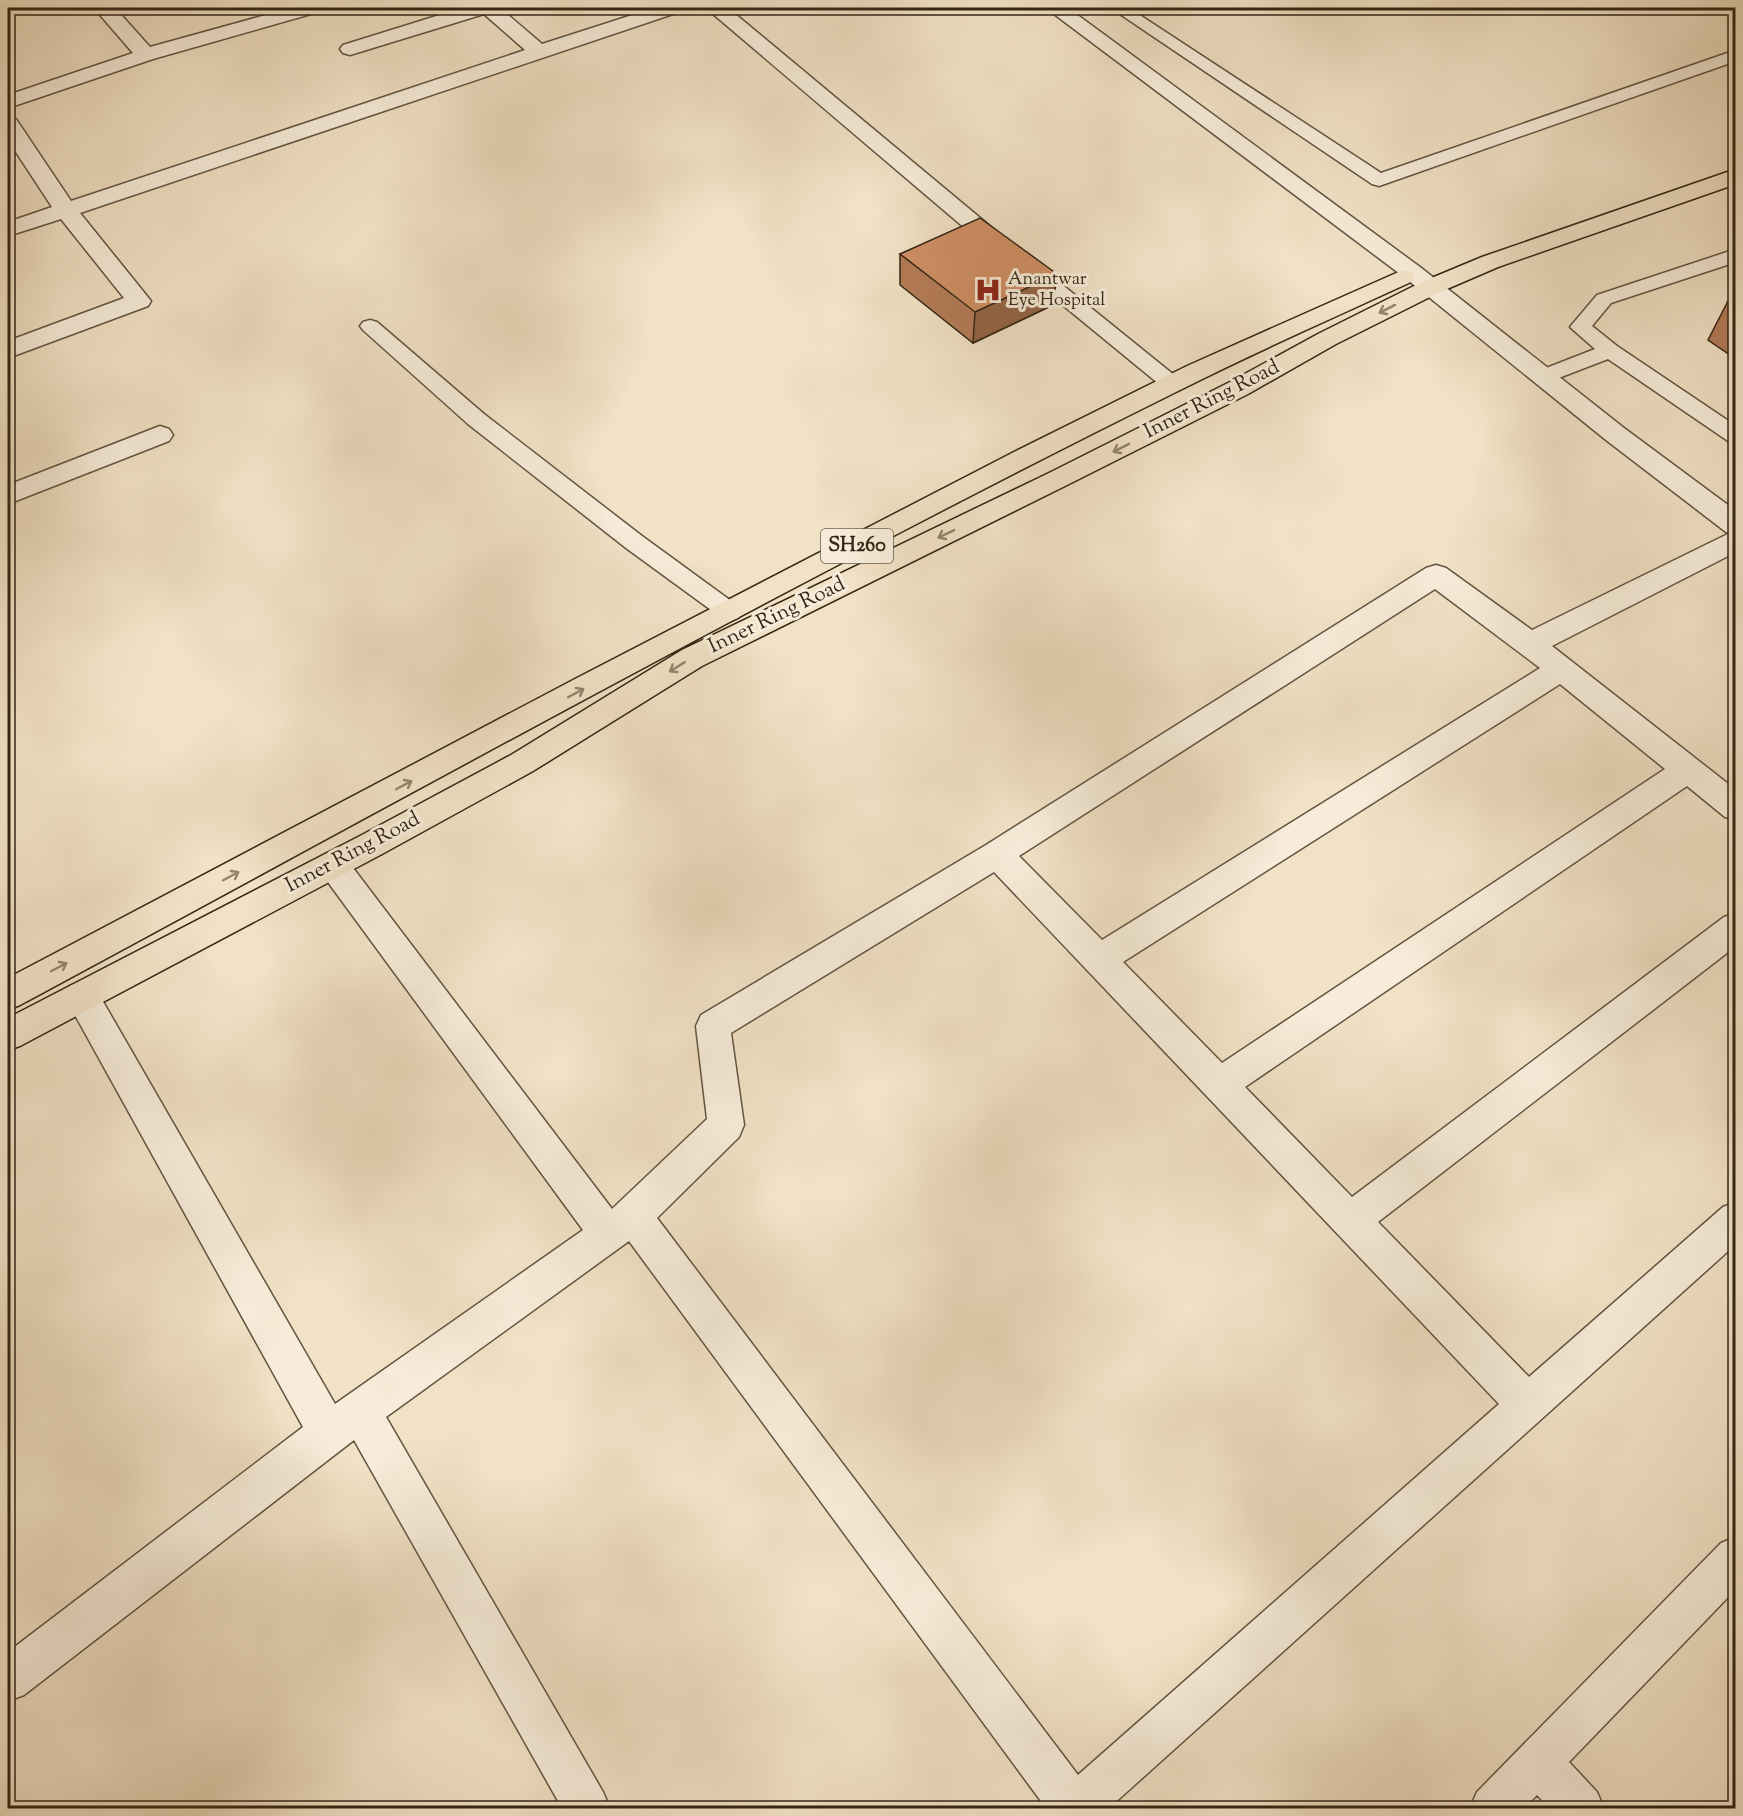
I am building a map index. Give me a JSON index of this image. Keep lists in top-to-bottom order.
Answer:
{
  "streets": {
    "highway": ["Inner Ring Road", "SH260"]
  },
  "places": {
    "hospital": ["Anantwar Eye Hospital"]
  }
}
